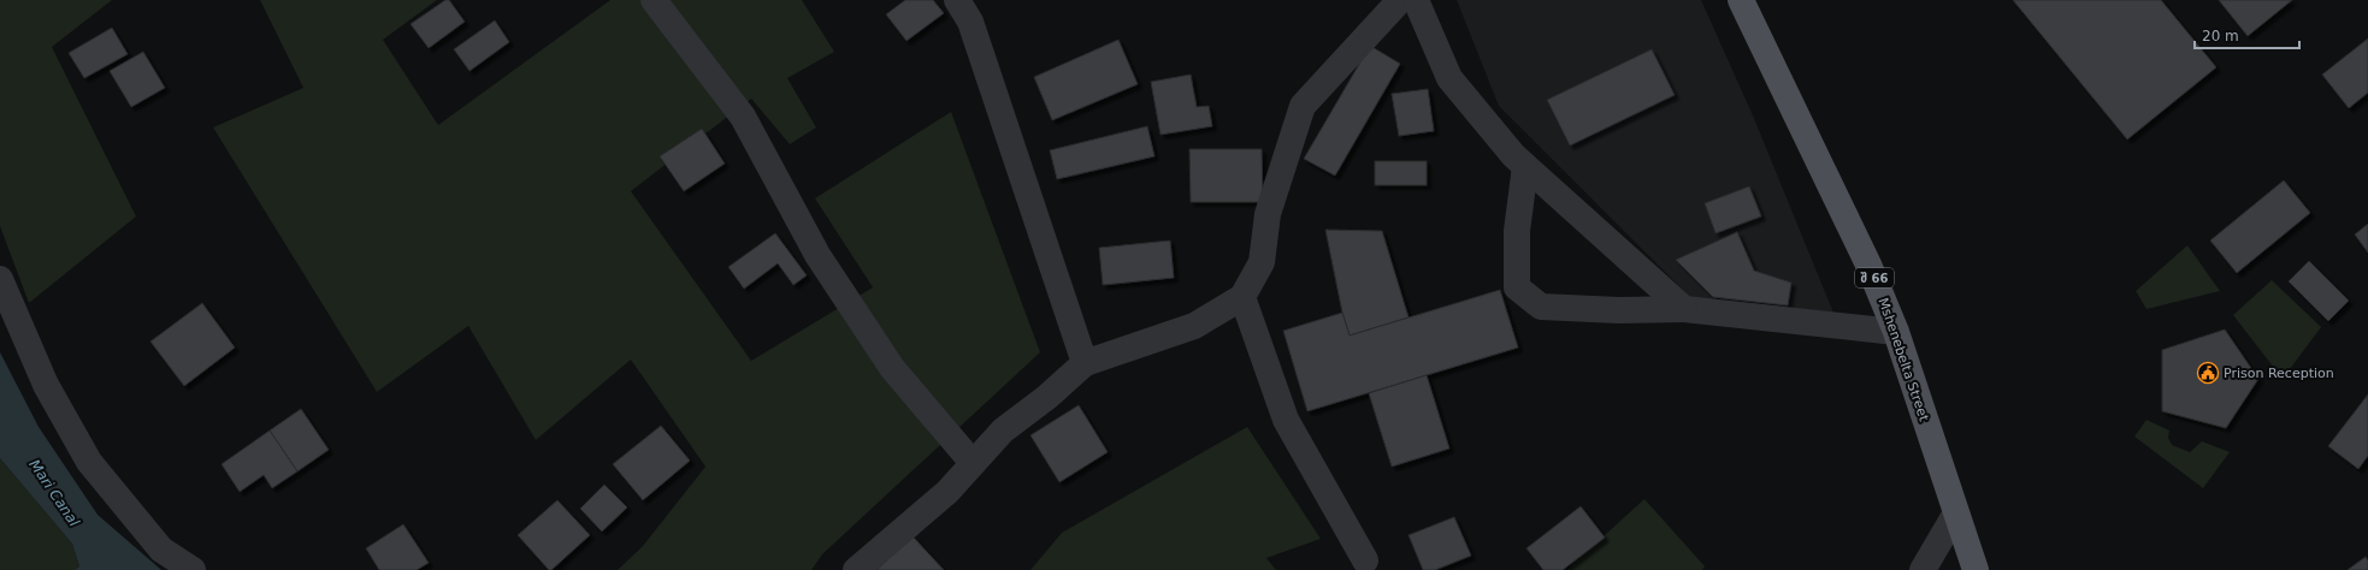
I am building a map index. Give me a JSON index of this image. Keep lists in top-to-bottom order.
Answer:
{
  "streets": {
    "main road": ["შ 66", "Mshenebelta Street"]
  },
  "water": ["Mari Canal"],
  "places": {
    "public building": ["Prison Reception"]
  },
  "scale_bar": "20 m"
}
